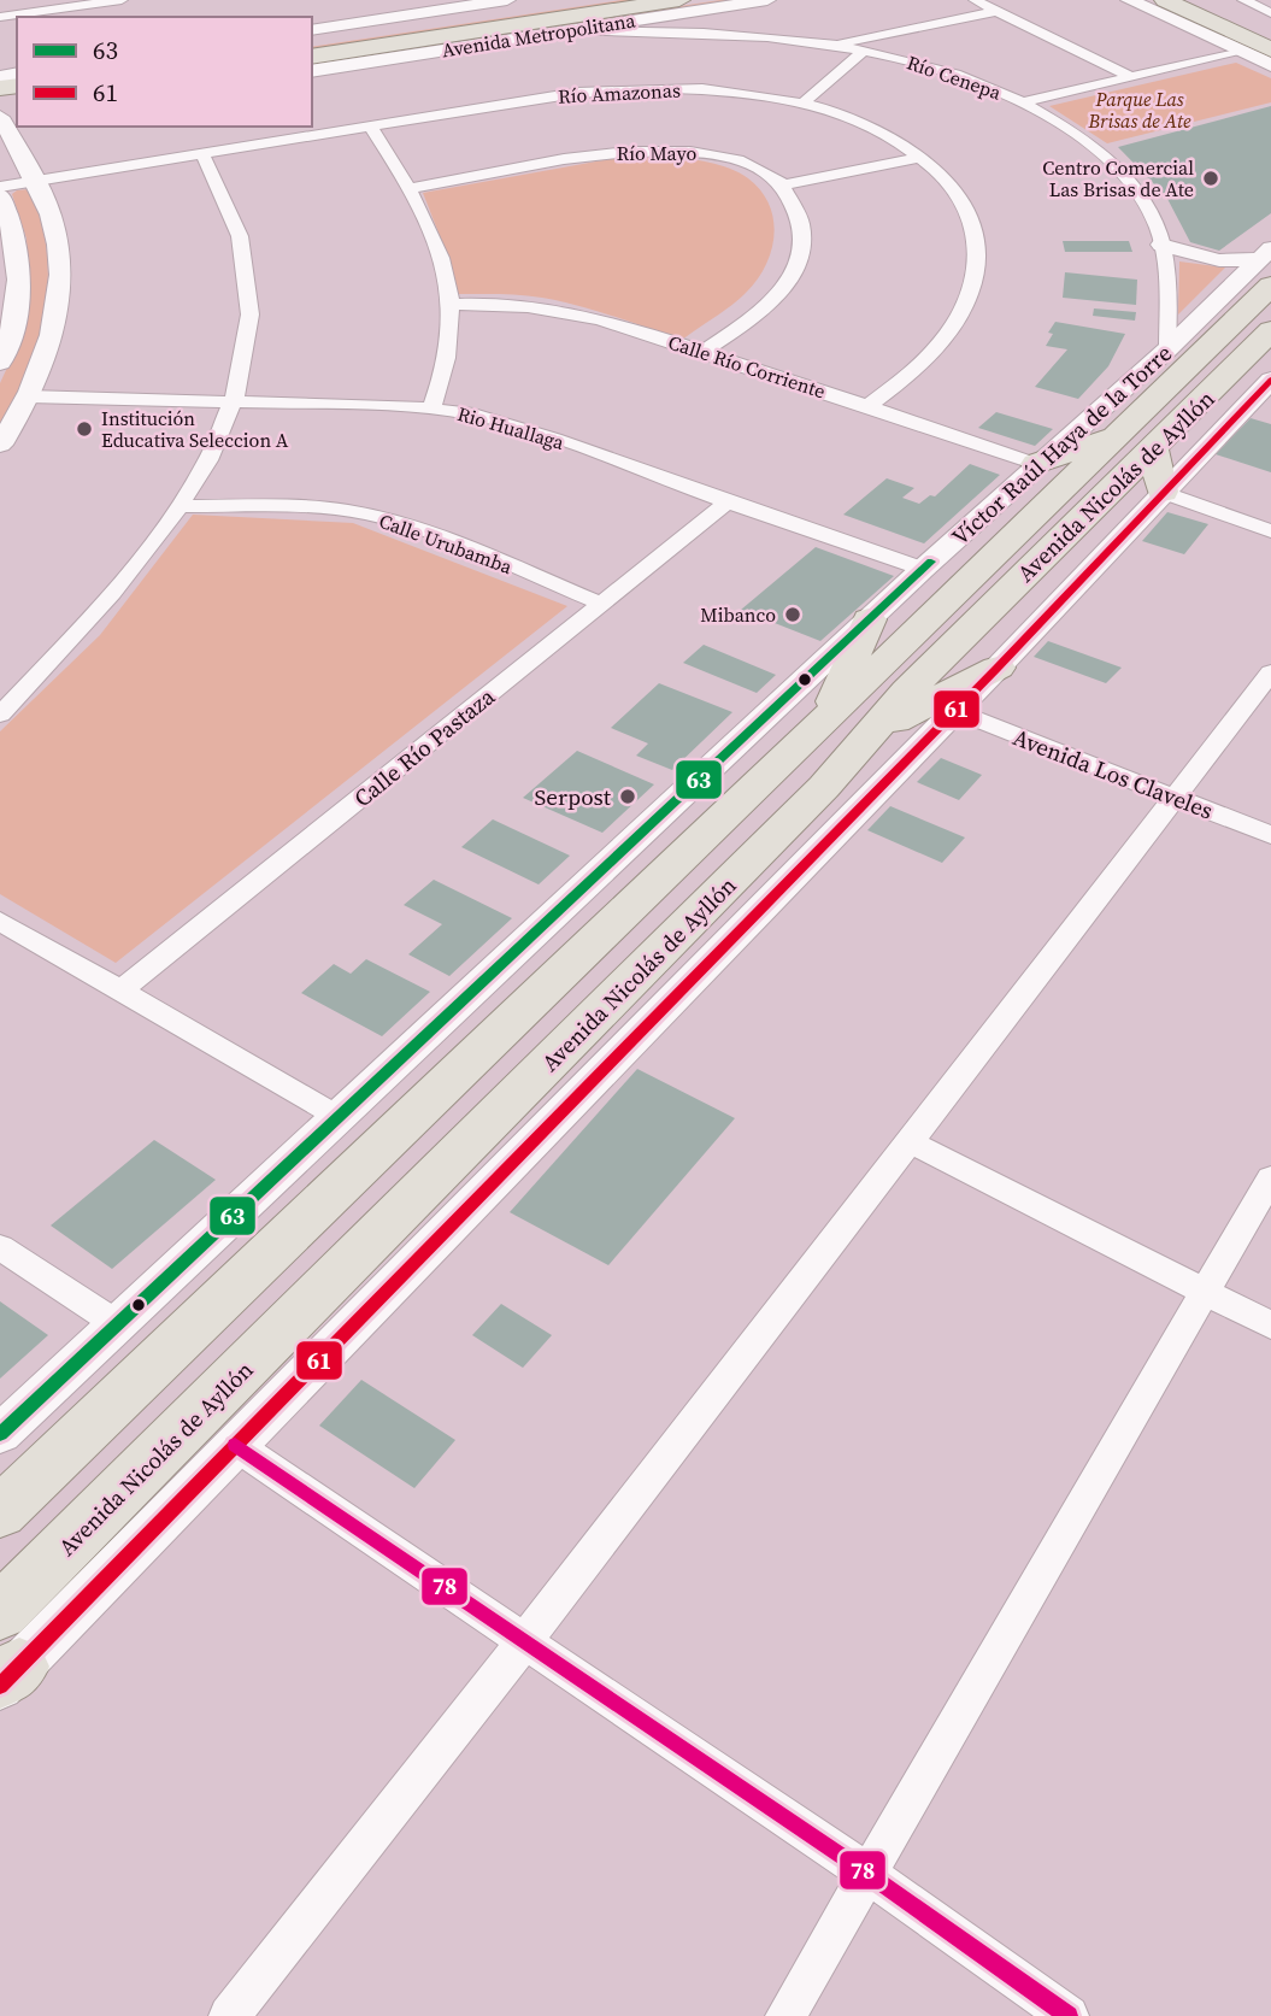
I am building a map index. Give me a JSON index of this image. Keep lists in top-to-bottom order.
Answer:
{
  "streets": {
    "main road": ["Avenida Metropolitana", "Avenida Nicolás de Ayllón"],
    "street": [
      "Río Cenepa",
      "Río Amazonas",
      "Río Mayo",
      "Calle Río Corriente",
      "Rio Huallaga",
      "Víctor Raúl Haya de la Torre",
      "Calle Urubamba",
      "Calle Río Pastaza",
      "Avenida Los Claveles"
    ]
  },
  "crossings": [
    ["Avenida Metropolitana", "Río Cenepa"],
    ["Río Cenepa", "Víctor Raúl Haya de la Torre"],
    ["Río Amazonas", "Calle Río Corriente"],
    ["Río Mayo", "Calle Río Corriente"],
    ["Calle Río Corriente", "Víctor Raúl Haya de la Torre"],
    ["Rio Huallaga", "Víctor Raúl Haya de la Torre"],
    ["Rio Huallaga", "Calle Río Pastaza"],
    ["Víctor Raúl Haya de la Torre", "Avenida Nicolás de Ayllón"],
    ["Calle Urubamba", "Calle Río Pastaza"]
  ],
  "parks": ["Parque Las Brisas de Ate"],
  "places": [
    "Centro Comercial Las Brisas de Ate",
    "Institución Educativa Seleccion A",
    "Mibanco",
    "Serpost"
  ],
  "lines": ["transit line 61", "transit line 63", "transit line 78"],
  "legend": ["63", "61"]
}
